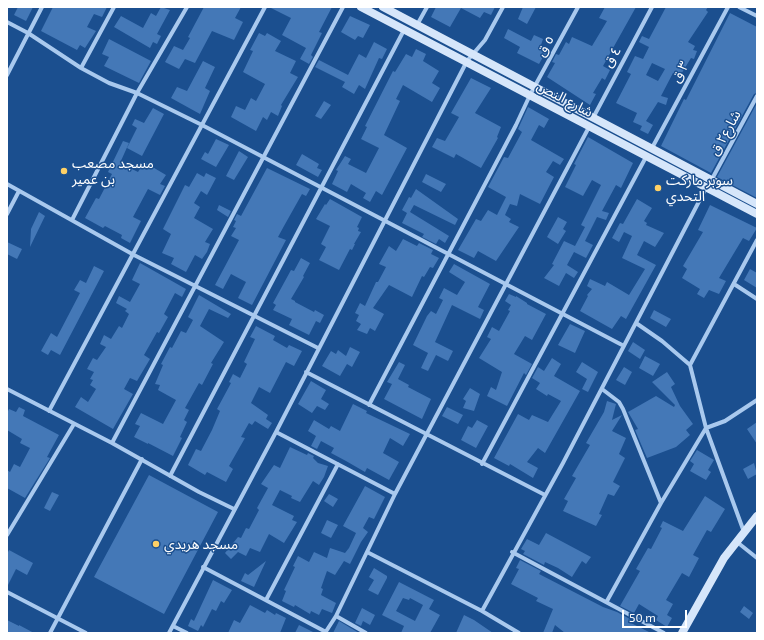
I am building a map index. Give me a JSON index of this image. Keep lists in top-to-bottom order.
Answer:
{
  "streets": {
    "main road": ["شارع النص"],
    "street": [
      "٥ ق",
      "٤ ق",
      "٣ ق",
      "شارع٢ ق"
    ]
  },
  "crossings": [
    ["٥ ق", "شارع النص"],
    ["٤ ق", "شارع النص"],
    ["٣ ق", "شارع النص"],
    ["شارع النص", "شارع٢ ق"]
  ],
  "places": ["مسجد مصعب بن عمير", "سوبر ماركت التحدي", "مسجد هريدي"],
  "scale_bar": "50 m"
}
